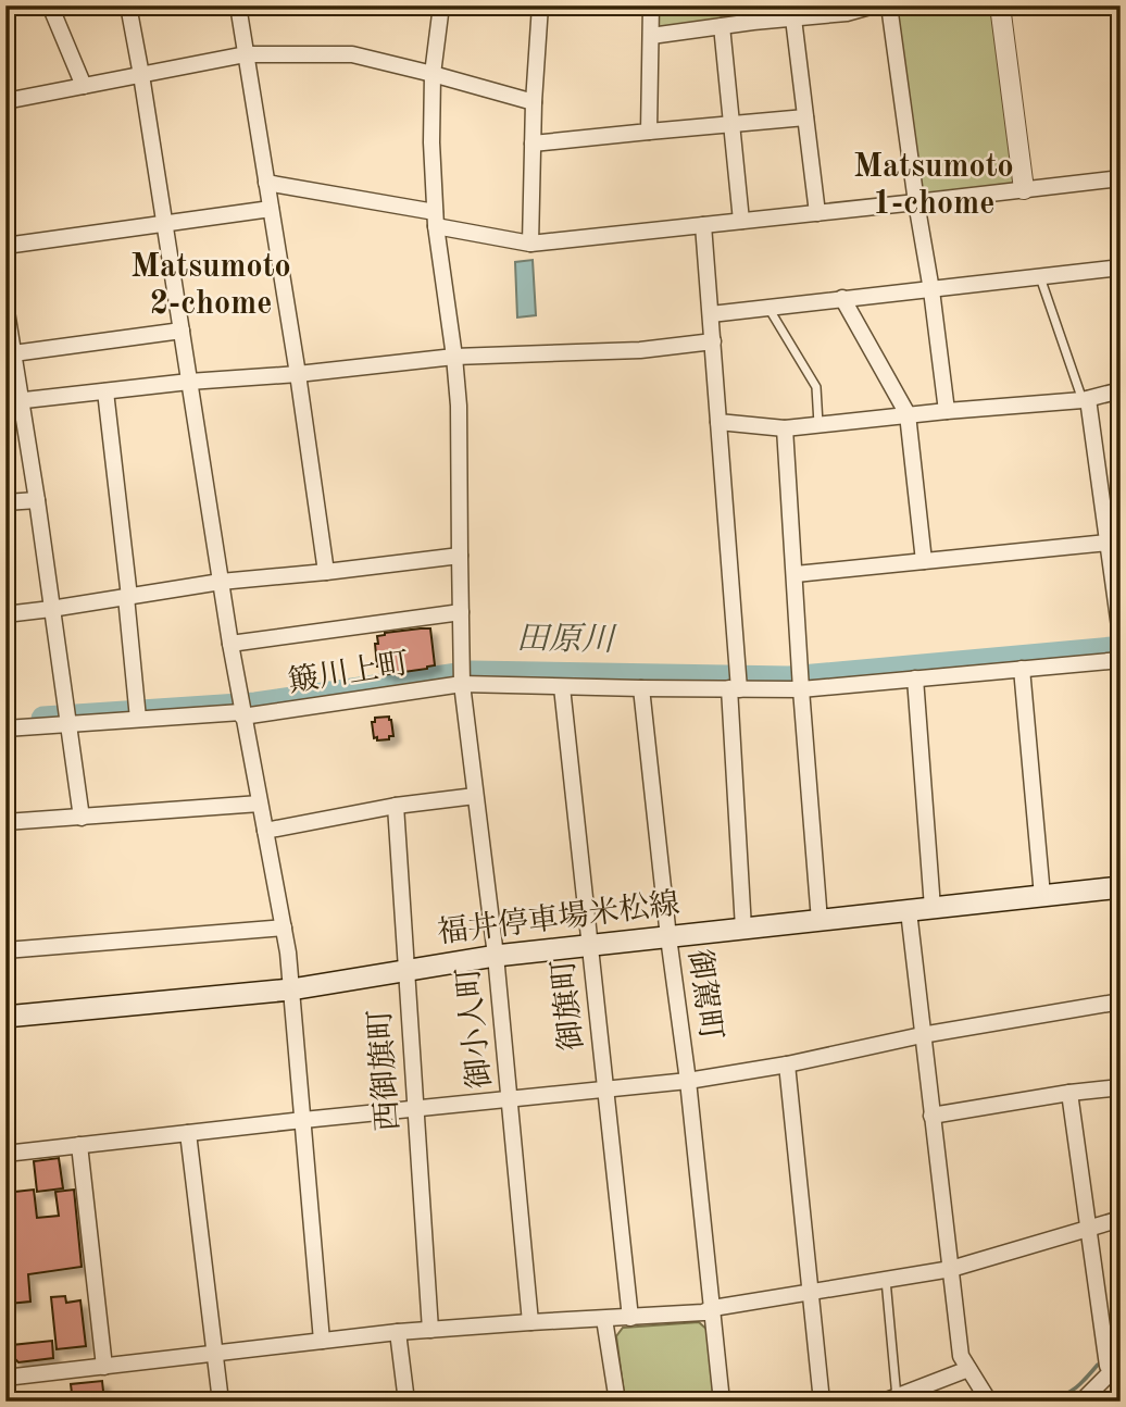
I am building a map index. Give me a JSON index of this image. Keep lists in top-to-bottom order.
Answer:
{
  "streets": {
    "main road": ["福井停車場米松線"],
    "street": [
      "簸川上町",
      "御駕町",
      "御旗町",
      "御小人町",
      "西御旗町"
    ]
  },
  "crossings": [
    ["簸川上町", "御駕町"],
    ["簸川上町", "御旗町"],
    ["簸川上町", "御小人町"],
    ["福井停車場米松線", "御駕町"],
    ["福井停車場米松線", "御旗町"],
    ["福井停車場米松線", "御小人町"],
    ["福井停車場米松線", "西御旗町"]
  ],
  "districts": ["Matsumoto 1-chome", "Matsumoto 2-chome"],
  "water": ["田原川"]
}
